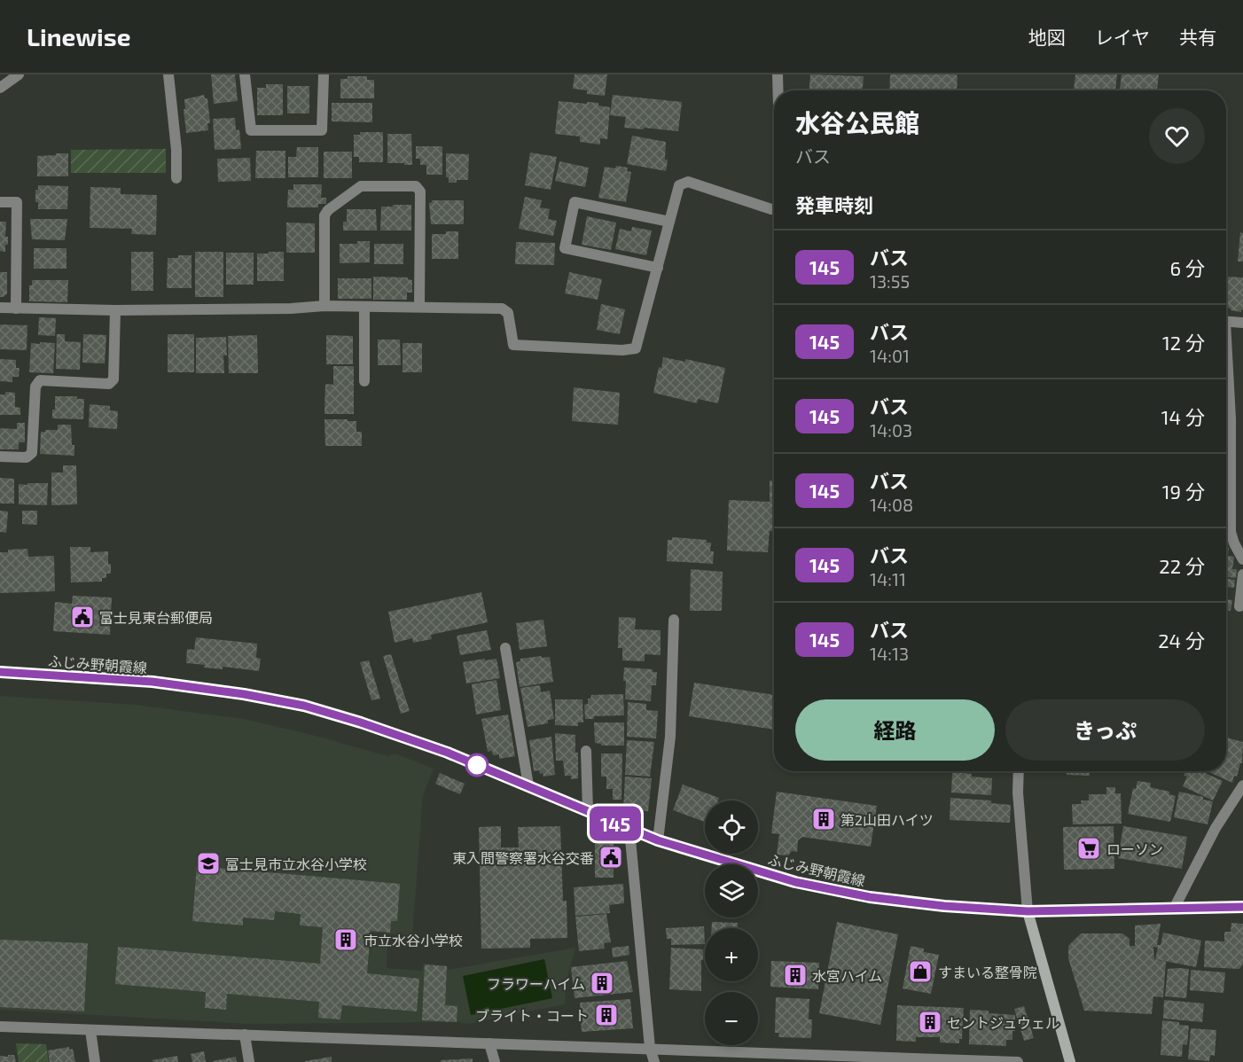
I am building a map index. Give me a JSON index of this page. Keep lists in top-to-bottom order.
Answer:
{
  "streets": {
    "main road": ["ふじみ野朝霞線"]
  },
  "places": {
    "public building": ["富士見東台郵便局", "東入間警察署水谷交番"],
    "building": [
      "第2山田ハイツ",
      "市立水谷小学校",
      "水宮ハイム",
      "フラワーハイム",
      "ブライト・コート",
      "セントジュウェル"
    ],
    "supermarket": ["ローソン"],
    "school or university": ["富士見市立水谷小学校"],
    "shop": ["すまいる整骨院"]
  },
  "lines": ["bus line 145"],
  "page": {
    "header": "Linewise",
    "nav": ["地図", "レイヤ", "共有"],
    "on_map": "145",
    "heading": [
      ["水谷公民館", "バス"],
      "発車時刻"
    ],
    "list": [
      {
        "mark": "145",
        "name": "バス",
        "note": "13:55",
        "value": "6 分"
      },
      {
        "mark": "145",
        "name": "バス",
        "note": "14:01",
        "value": "12 分"
      },
      {
        "mark": "145",
        "name": "バス",
        "note": "14:03",
        "value": "14 分"
      },
      {
        "mark": "145",
        "name": "バス",
        "note": "14:08",
        "value": "19 分"
      },
      {
        "mark": "145",
        "name": "バス",
        "note": "14:11",
        "value": "22 分"
      },
      {
        "mark": "145",
        "name": "バス",
        "note": "14:13",
        "value": "24 分"
      }
    ],
    "buttons": ["経路", "きっぷ"],
    "map_buttons": ["+", "−"]
  }
}
